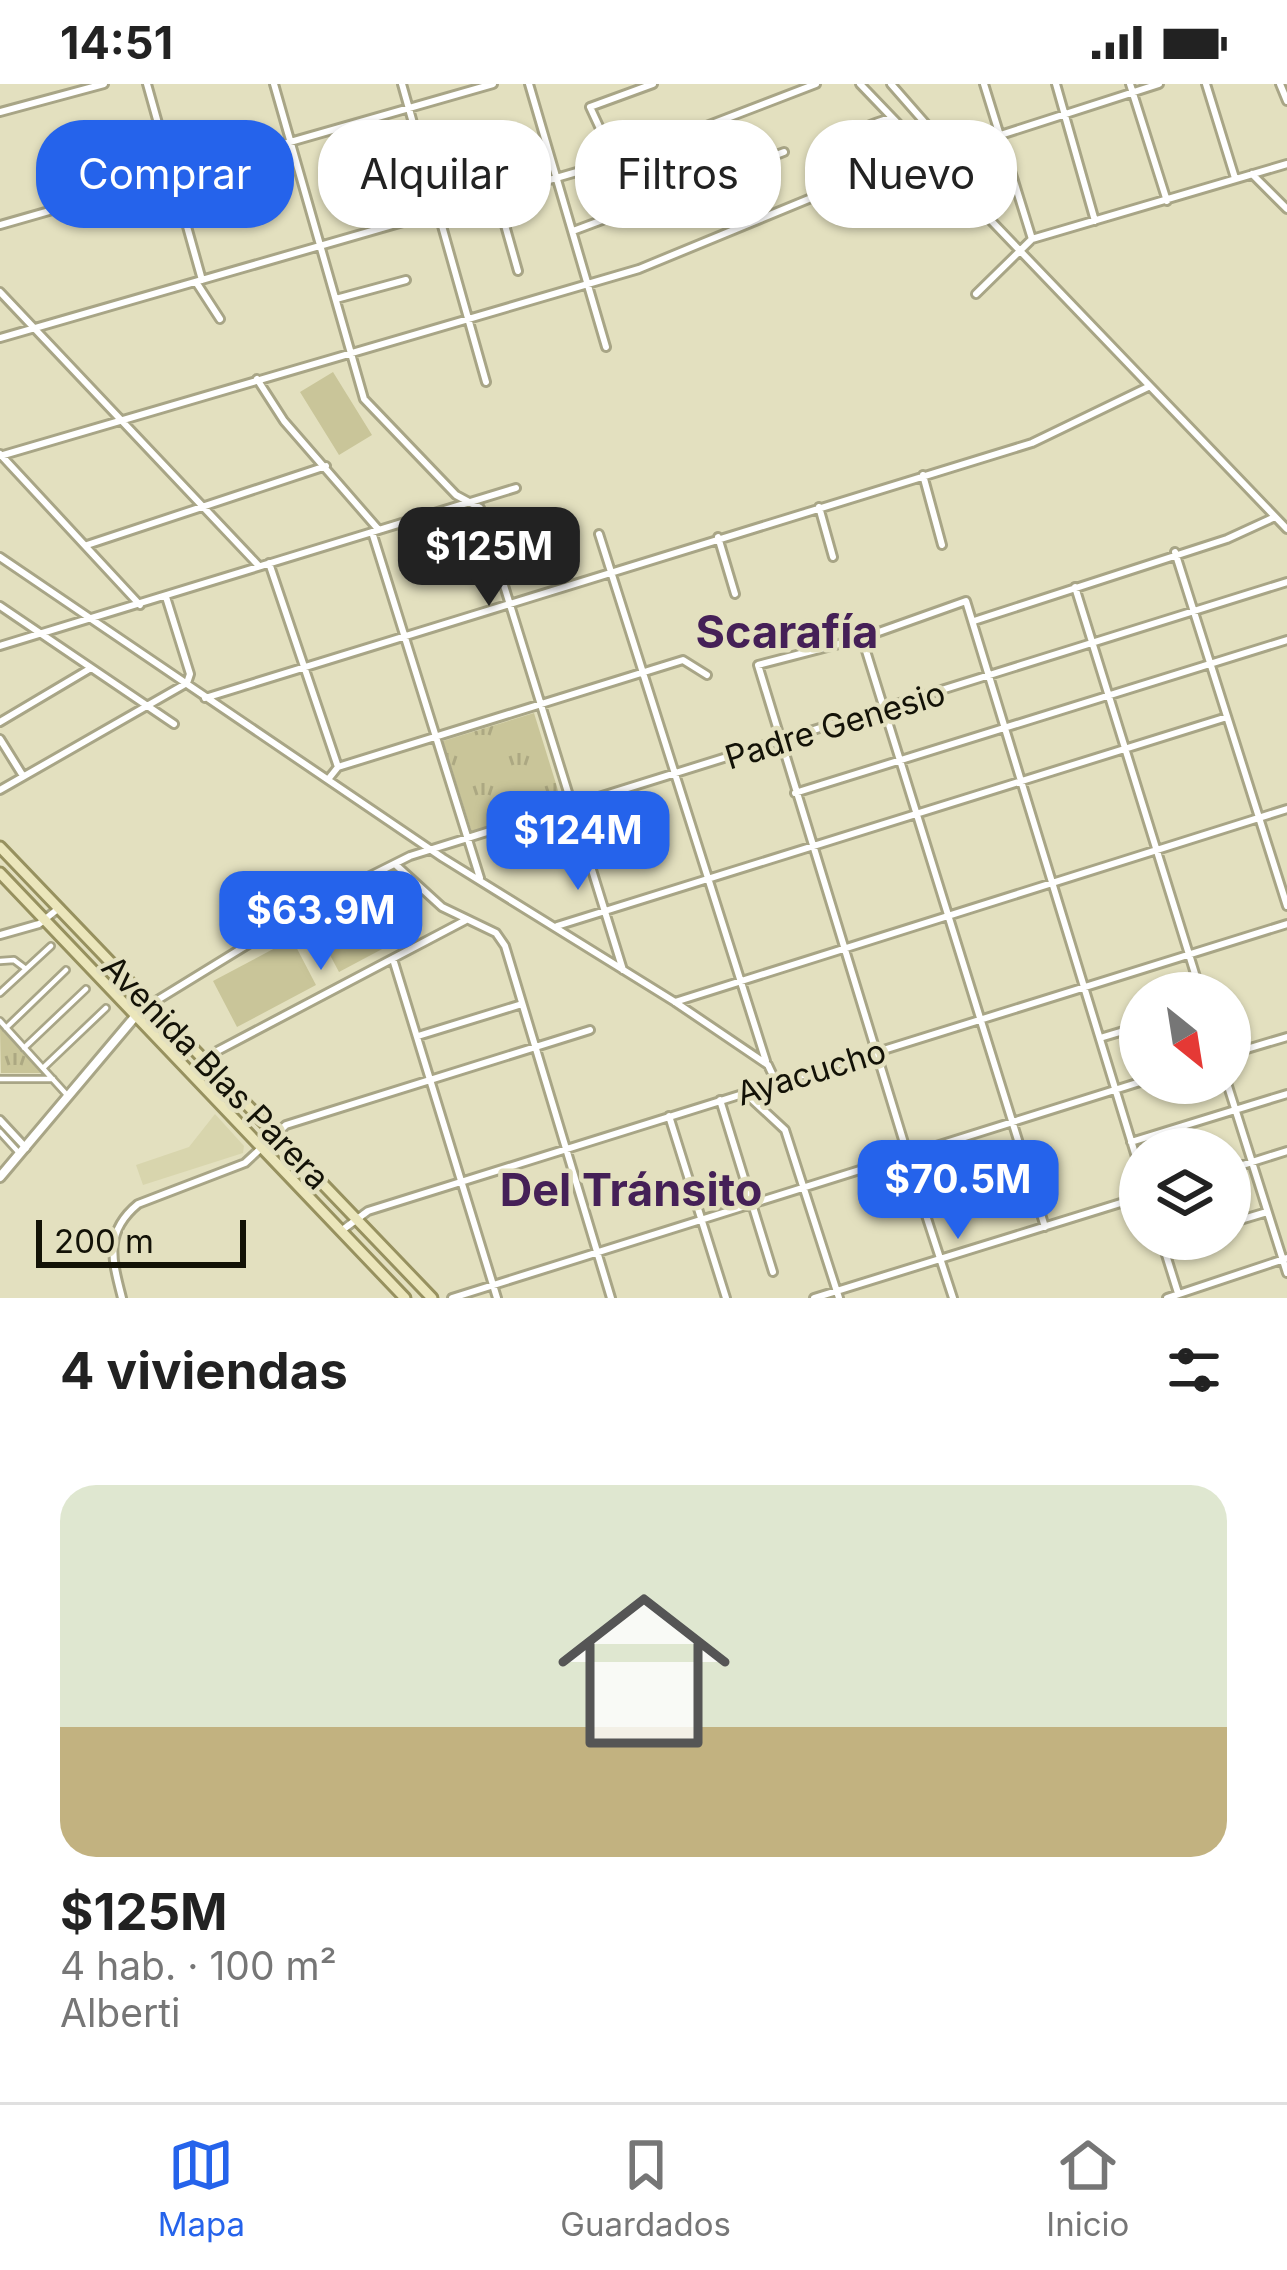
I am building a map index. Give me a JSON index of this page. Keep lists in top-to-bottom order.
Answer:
{
  "streets": {
    "main road": ["Avenida Blas Parera"],
    "street": ["Padre Genesio", "Ayacucho"]
  },
  "crossings": [
    ["Padre Genesio", "Avenida Blas Parera"],
    ["Avenida Blas Parera", "Ayacucho"]
  ],
  "districts": ["Scarafía", "Del Tránsito"],
  "scale_bar": "200 m",
  "north": "bottom right",
  "page": {
    "status": "14:51",
    "chip": [
      "Comprar",
      "Alquilar",
      "Filtros",
      "Nuevo"
    ],
    "price": [
      "$125M",
      "$124M",
      "$63.9M",
      "$70.5M"
    ],
    "scale": "200 m",
    "heading": "4 viviendas",
    "list": [
      {
        "name": "$125M",
        "note": "4 hab. · 100 m² · Alberti"
      }
    ],
    "tabs": ["Mapa", "Guardados", "Inicio"]
  }
}
